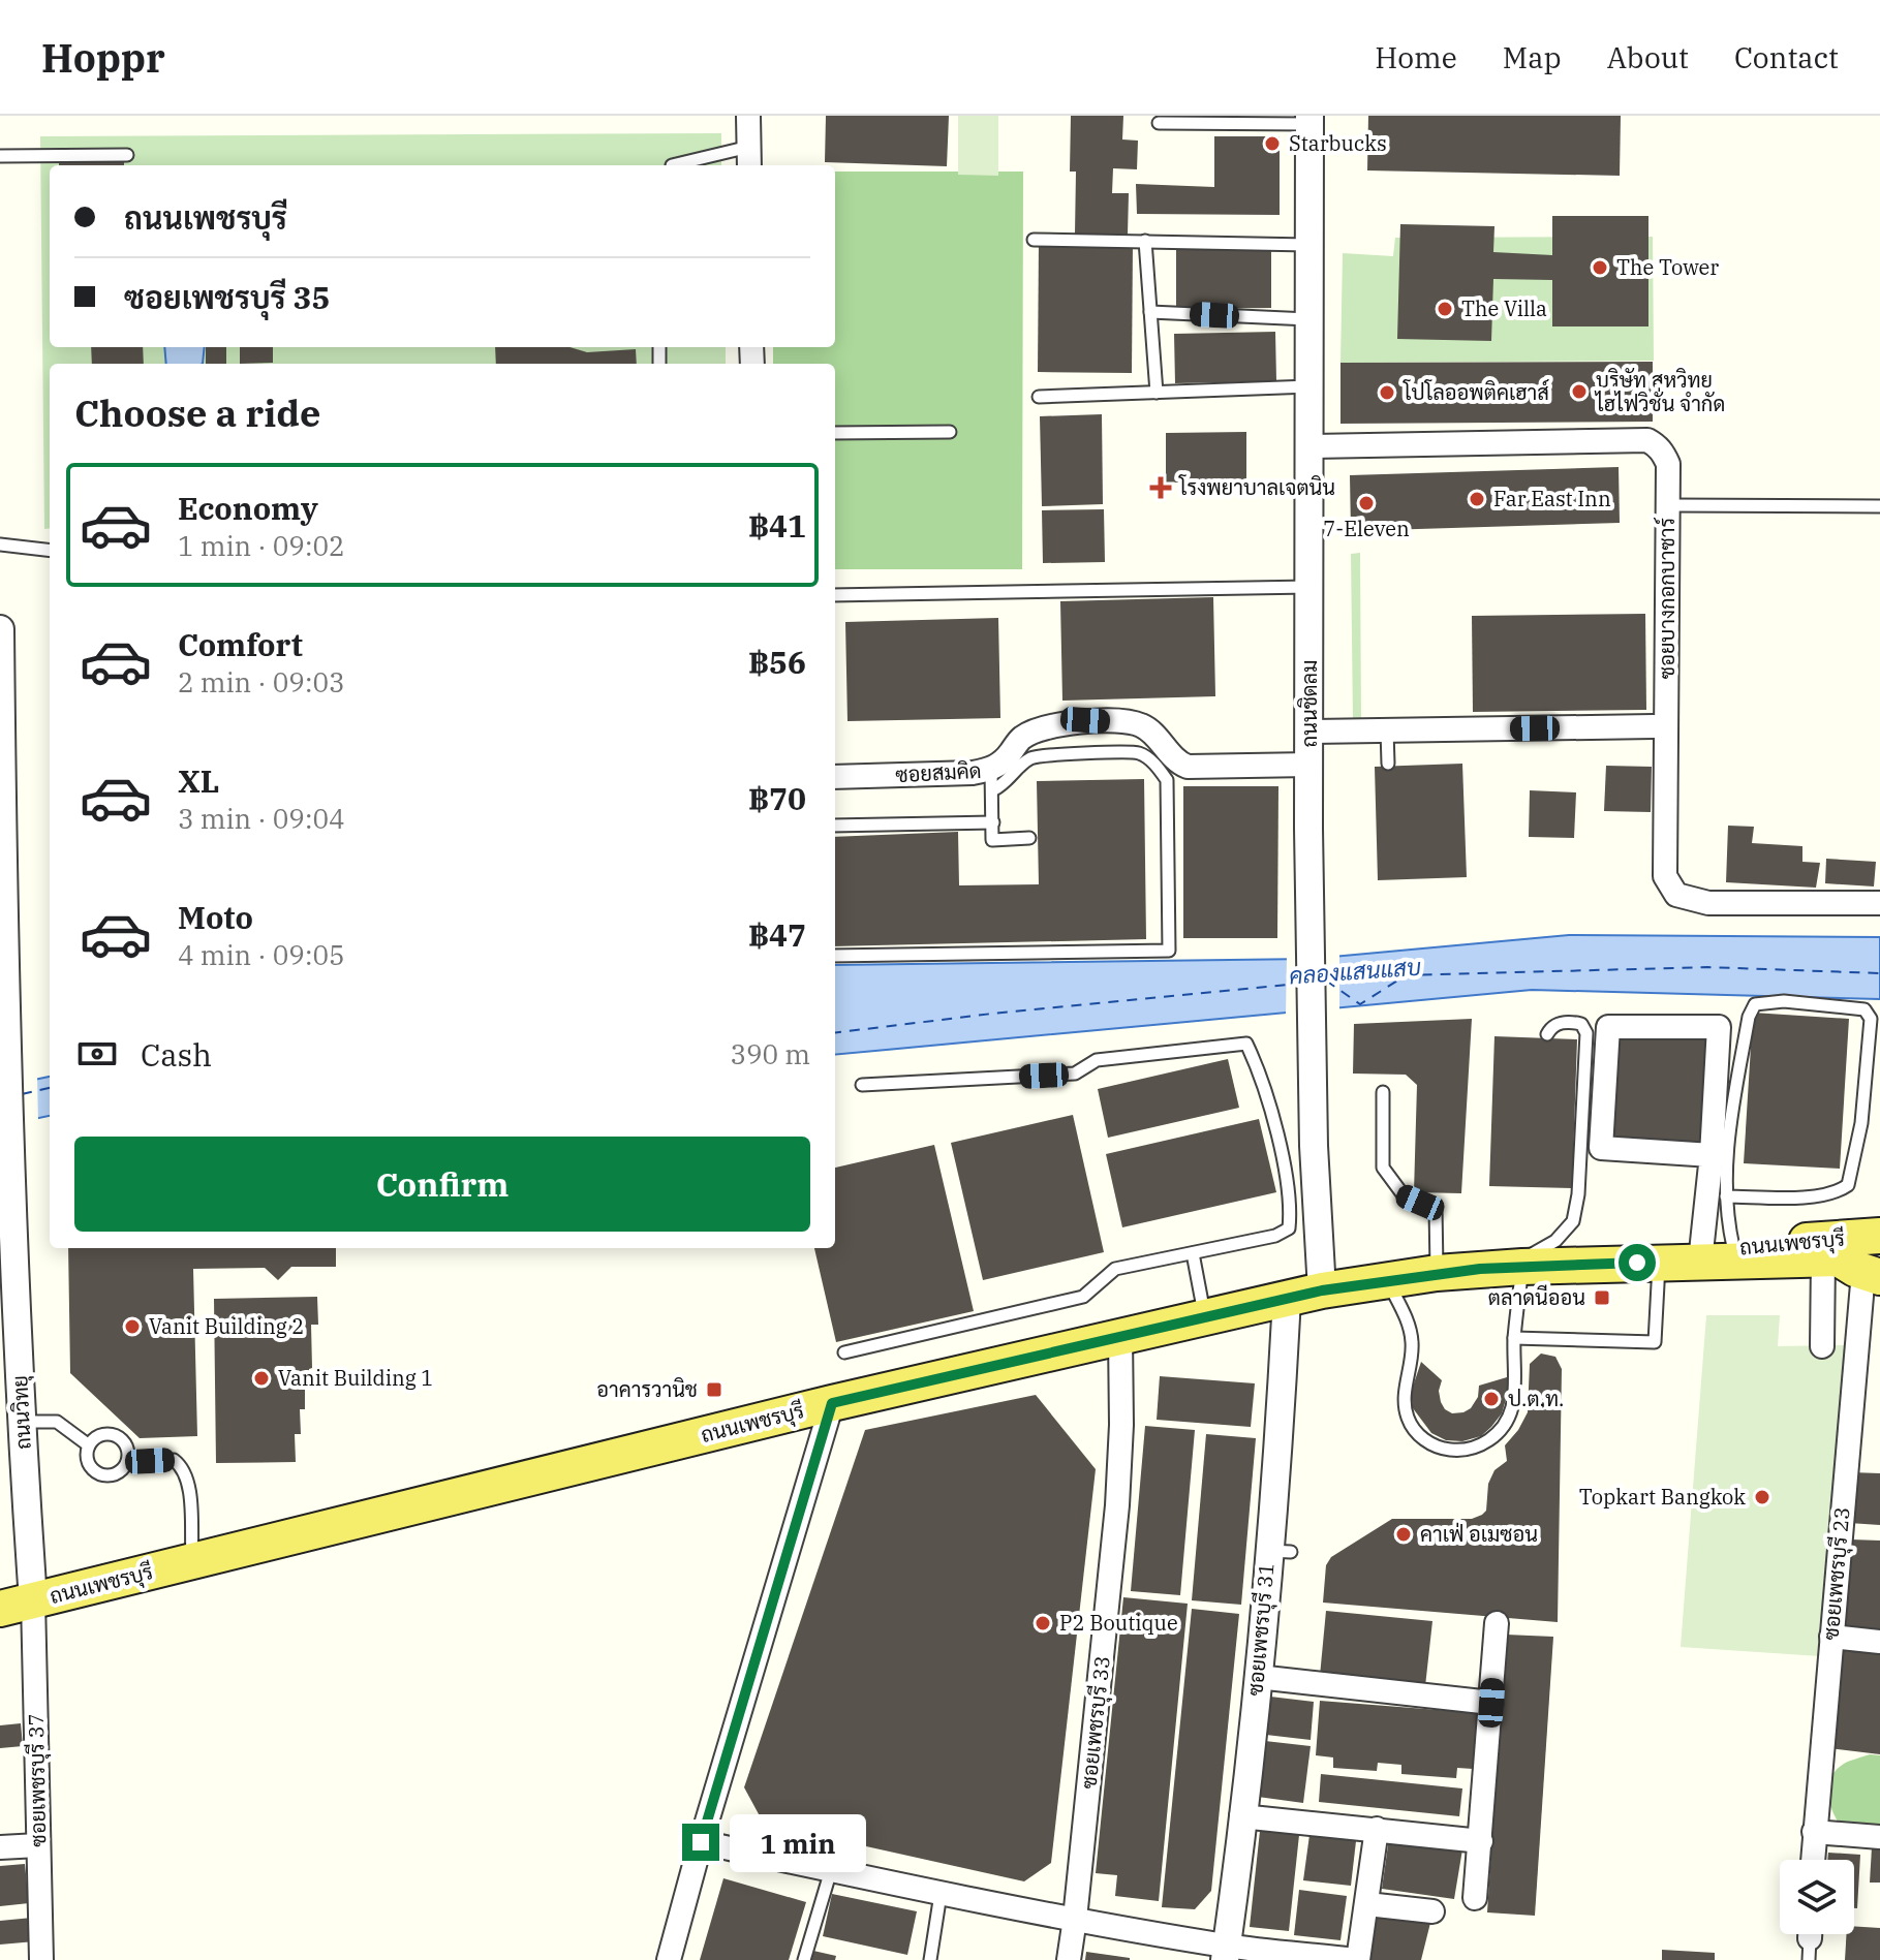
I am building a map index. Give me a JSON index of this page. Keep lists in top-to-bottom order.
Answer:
{
  "streets": {
    "main road": ["ถนนเพชรบุรี"],
    "street": [
      "ซอยบางกอกบาซาร์",
      "ถนนชิดลม",
      "ซอยสมคิด",
      "ถนนวิทยุ",
      "ซอยเพชรบุรี 23",
      "ซอยเพชรบุรี 31",
      "ซอยเพชรบุรี 33",
      "ซอยเพชรบุรี 37"
    ]
  },
  "crossings": [
    ["ซอยบางกอกบาซาร์", "ถนนชิดลม"],
    ["ถนนชิดลม", "ซอยสมคิด"],
    ["ถนนชิดลม", "ถนนเพชรบุรี"],
    ["ถนนเพชรบุรี", "ถนนวิทยุ"],
    ["ถนนเพชรบุรี", "ซอยเพชรบุรี 23"],
    ["ถนนเพชรบุรี", "ซอยเพชรบุรี 31"],
    ["ถนนเพชรบุรี", "ซอยเพชรบุรี 33"],
    ["ถนนเพชรบุรี", "ซอยเพชรบุรี 37"],
    ["ถนนวิทยุ", "ซอยเพชรบุรี 37"]
  ],
  "water": ["คลองแสนแสบ"],
  "places": {
    "other": [
      "Starbucks",
      "The Tower",
      "The Villa",
      "บริษัท สหวิทยุ ไฮไฟวิชั่น จำกัด",
      "โปโลออพติคเฮาส์",
      "Far East Inn",
      "7-Eleven",
      "Vanit Building 2",
      "Vanit Building 1",
      "ป.ต.ท.",
      "Topkart Bangkok",
      "คาเฟ่ อเมซอน",
      "P2 Boutique"
    ],
    "health": ["โรงพยาบาลเจตนิน"],
    "transit": ["ตลาดนีออน", "อาคารวานิช"]
  },
  "page": {
    "header": "Hoppr",
    "nav": [
      "Home",
      "Map",
      "About",
      "Contact"
    ],
    "banner": ["ถนนเพชรบุรี", "ซอยเพชรบุรี 35"],
    "heading": "Choose a ride",
    "list": [
      {
        "name": "Economy",
        "note": "1 min · 09:02",
        "value": "฿41"
      },
      {
        "name": "Comfort",
        "note": "2 min · 09:03",
        "value": "฿56"
      },
      {
        "name": "XL",
        "note": "3 min · 09:04",
        "value": "฿70"
      },
      {
        "name": "Moto",
        "note": "4 min · 09:05",
        "value": "฿47"
      }
    ],
    "pay": ["Cash", "390 m"],
    "buttons": "Confirm",
    "bubble": "1 min"
  }
}
